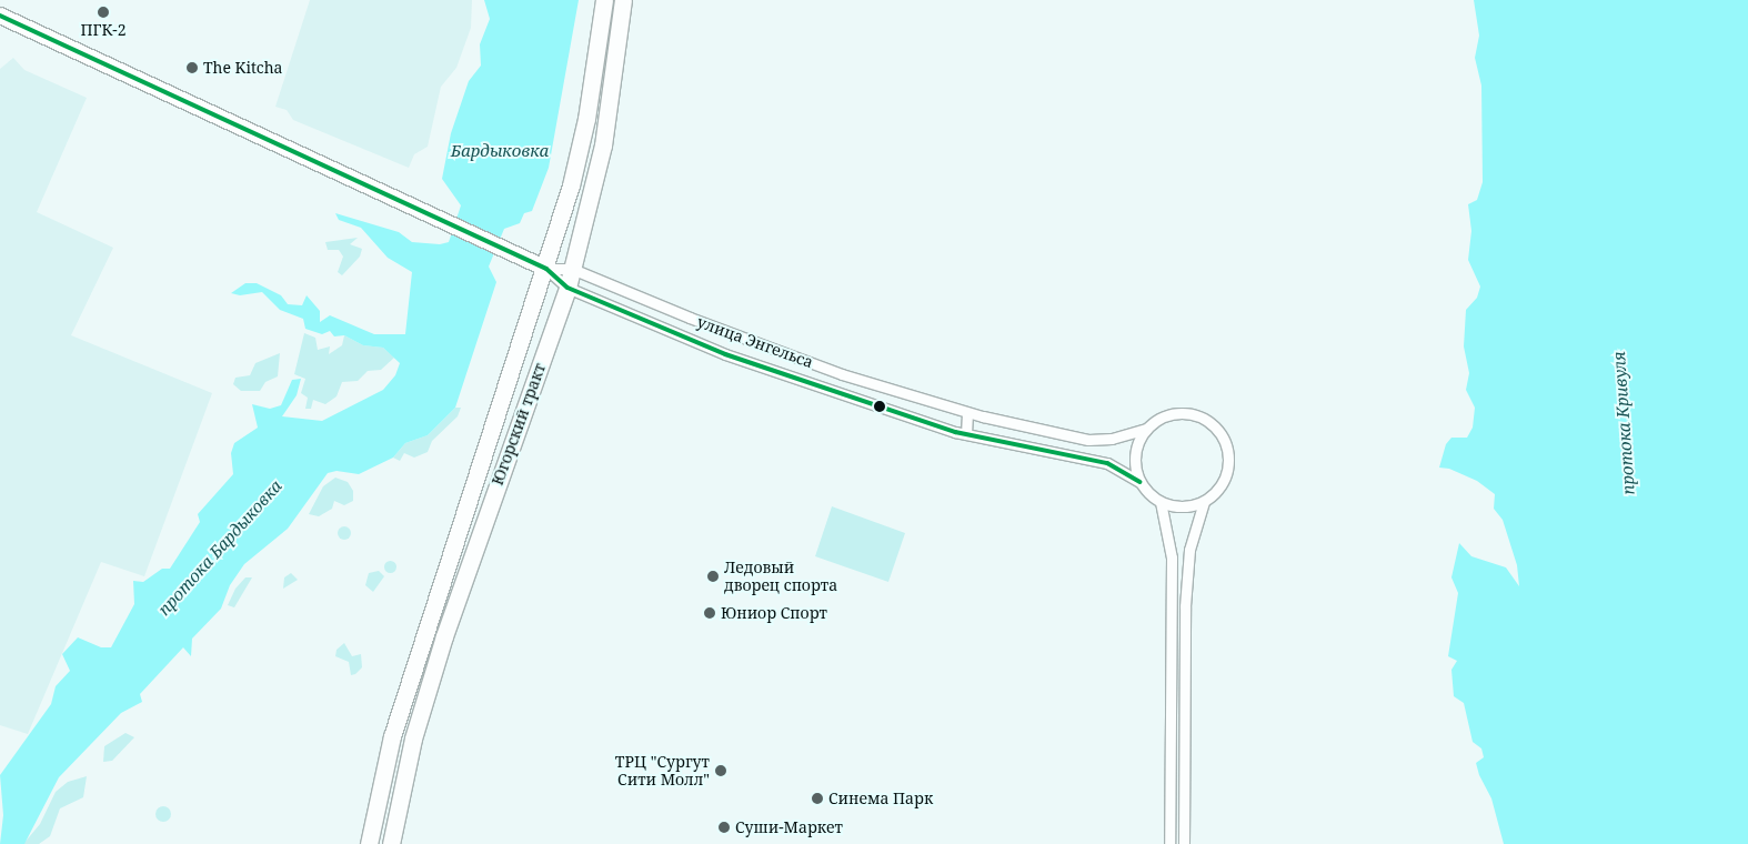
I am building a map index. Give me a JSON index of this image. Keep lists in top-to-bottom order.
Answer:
{
  "streets": {
    "main road": ["улица Энгельса", "Югорский тракт"]
  },
  "crossings": [
    ["улица Энгельса", "Югорский тракт"]
  ],
  "water": ["Бардыковка", "протока Кривуля", "протока Бардыковка"],
  "places": [
    "ПГК-2",
    "The Kitcha",
    "Ледовый дворец спорта",
    "Юниор Спорт",
    "ТРЦ \"Сургут Сити Молл\"",
    "Синема Парк",
    "Суши-Маркет"
  ]
}
